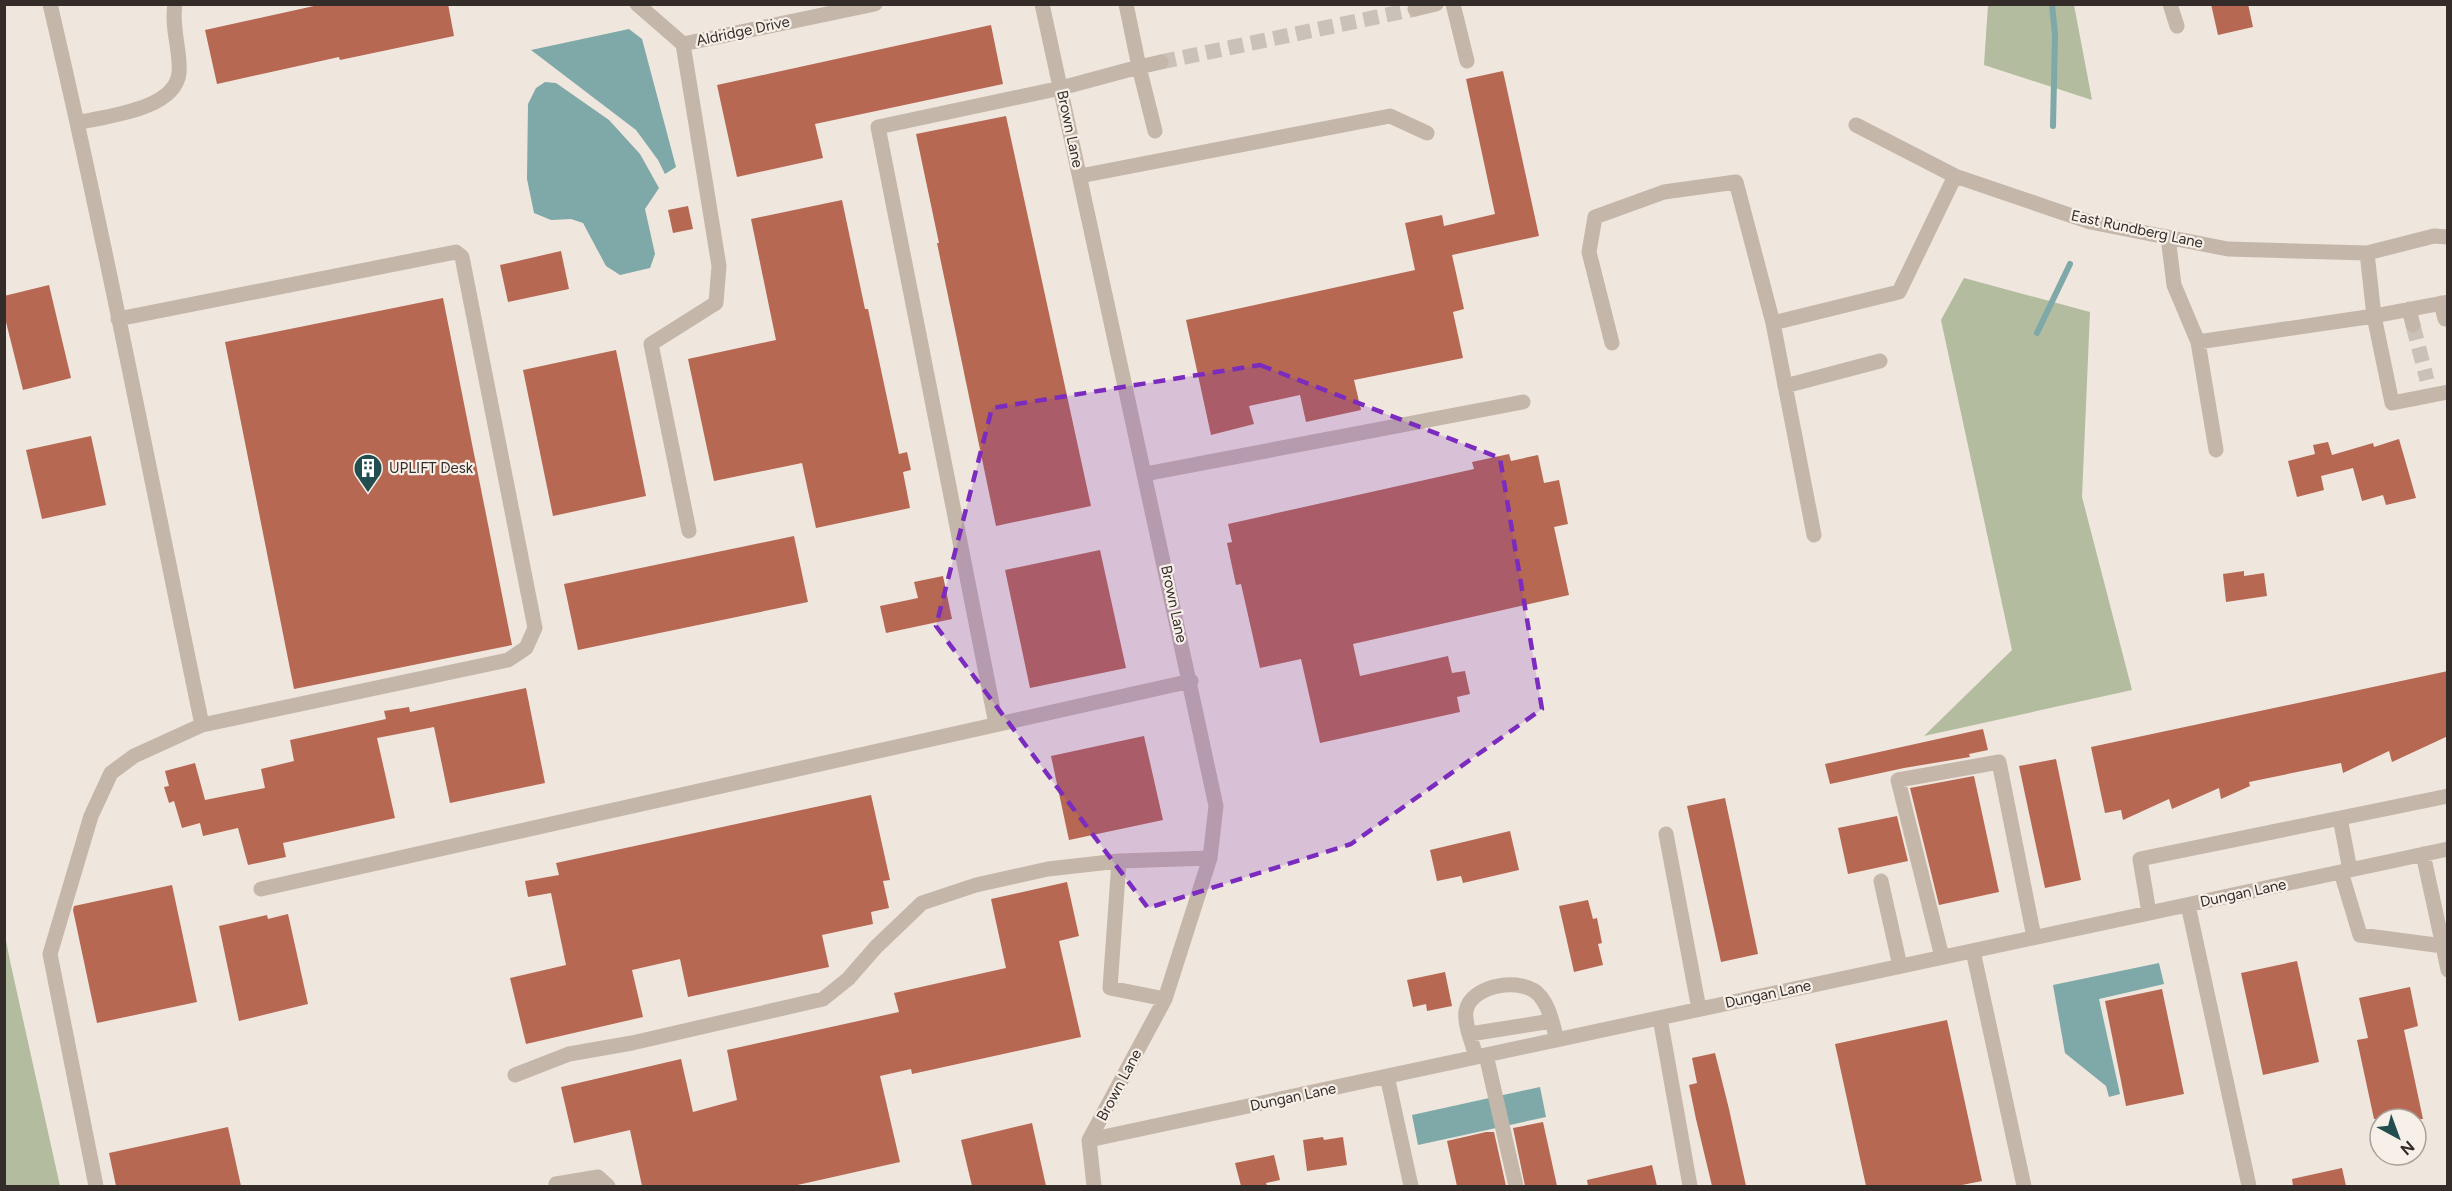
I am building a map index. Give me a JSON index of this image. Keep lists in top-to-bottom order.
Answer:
{
  "streets": {
    "street": [
      "Aldridge Drive",
      "Brown Lane",
      "East Rundberg Lane",
      "Dungan Lane"
    ]
  },
  "crossings": [
    ["Brown Lane", "Dungan Lane"]
  ],
  "places": {
    "building": ["UPLIFT Desk"]
  },
  "north": "bottom right"
}
